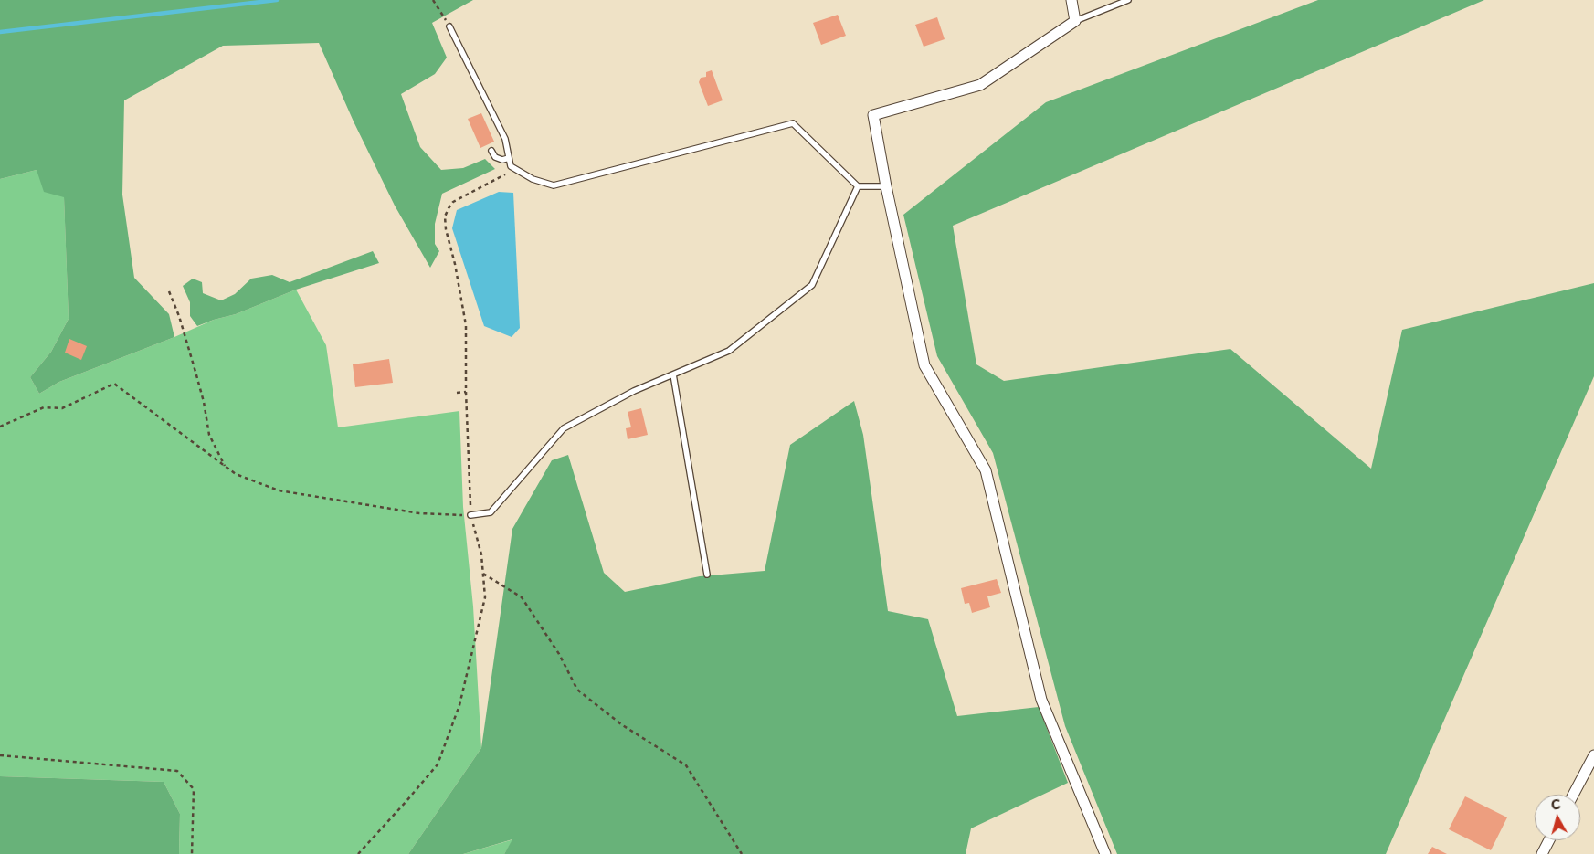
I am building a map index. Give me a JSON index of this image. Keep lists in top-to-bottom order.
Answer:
{
  "north": "top"
}
